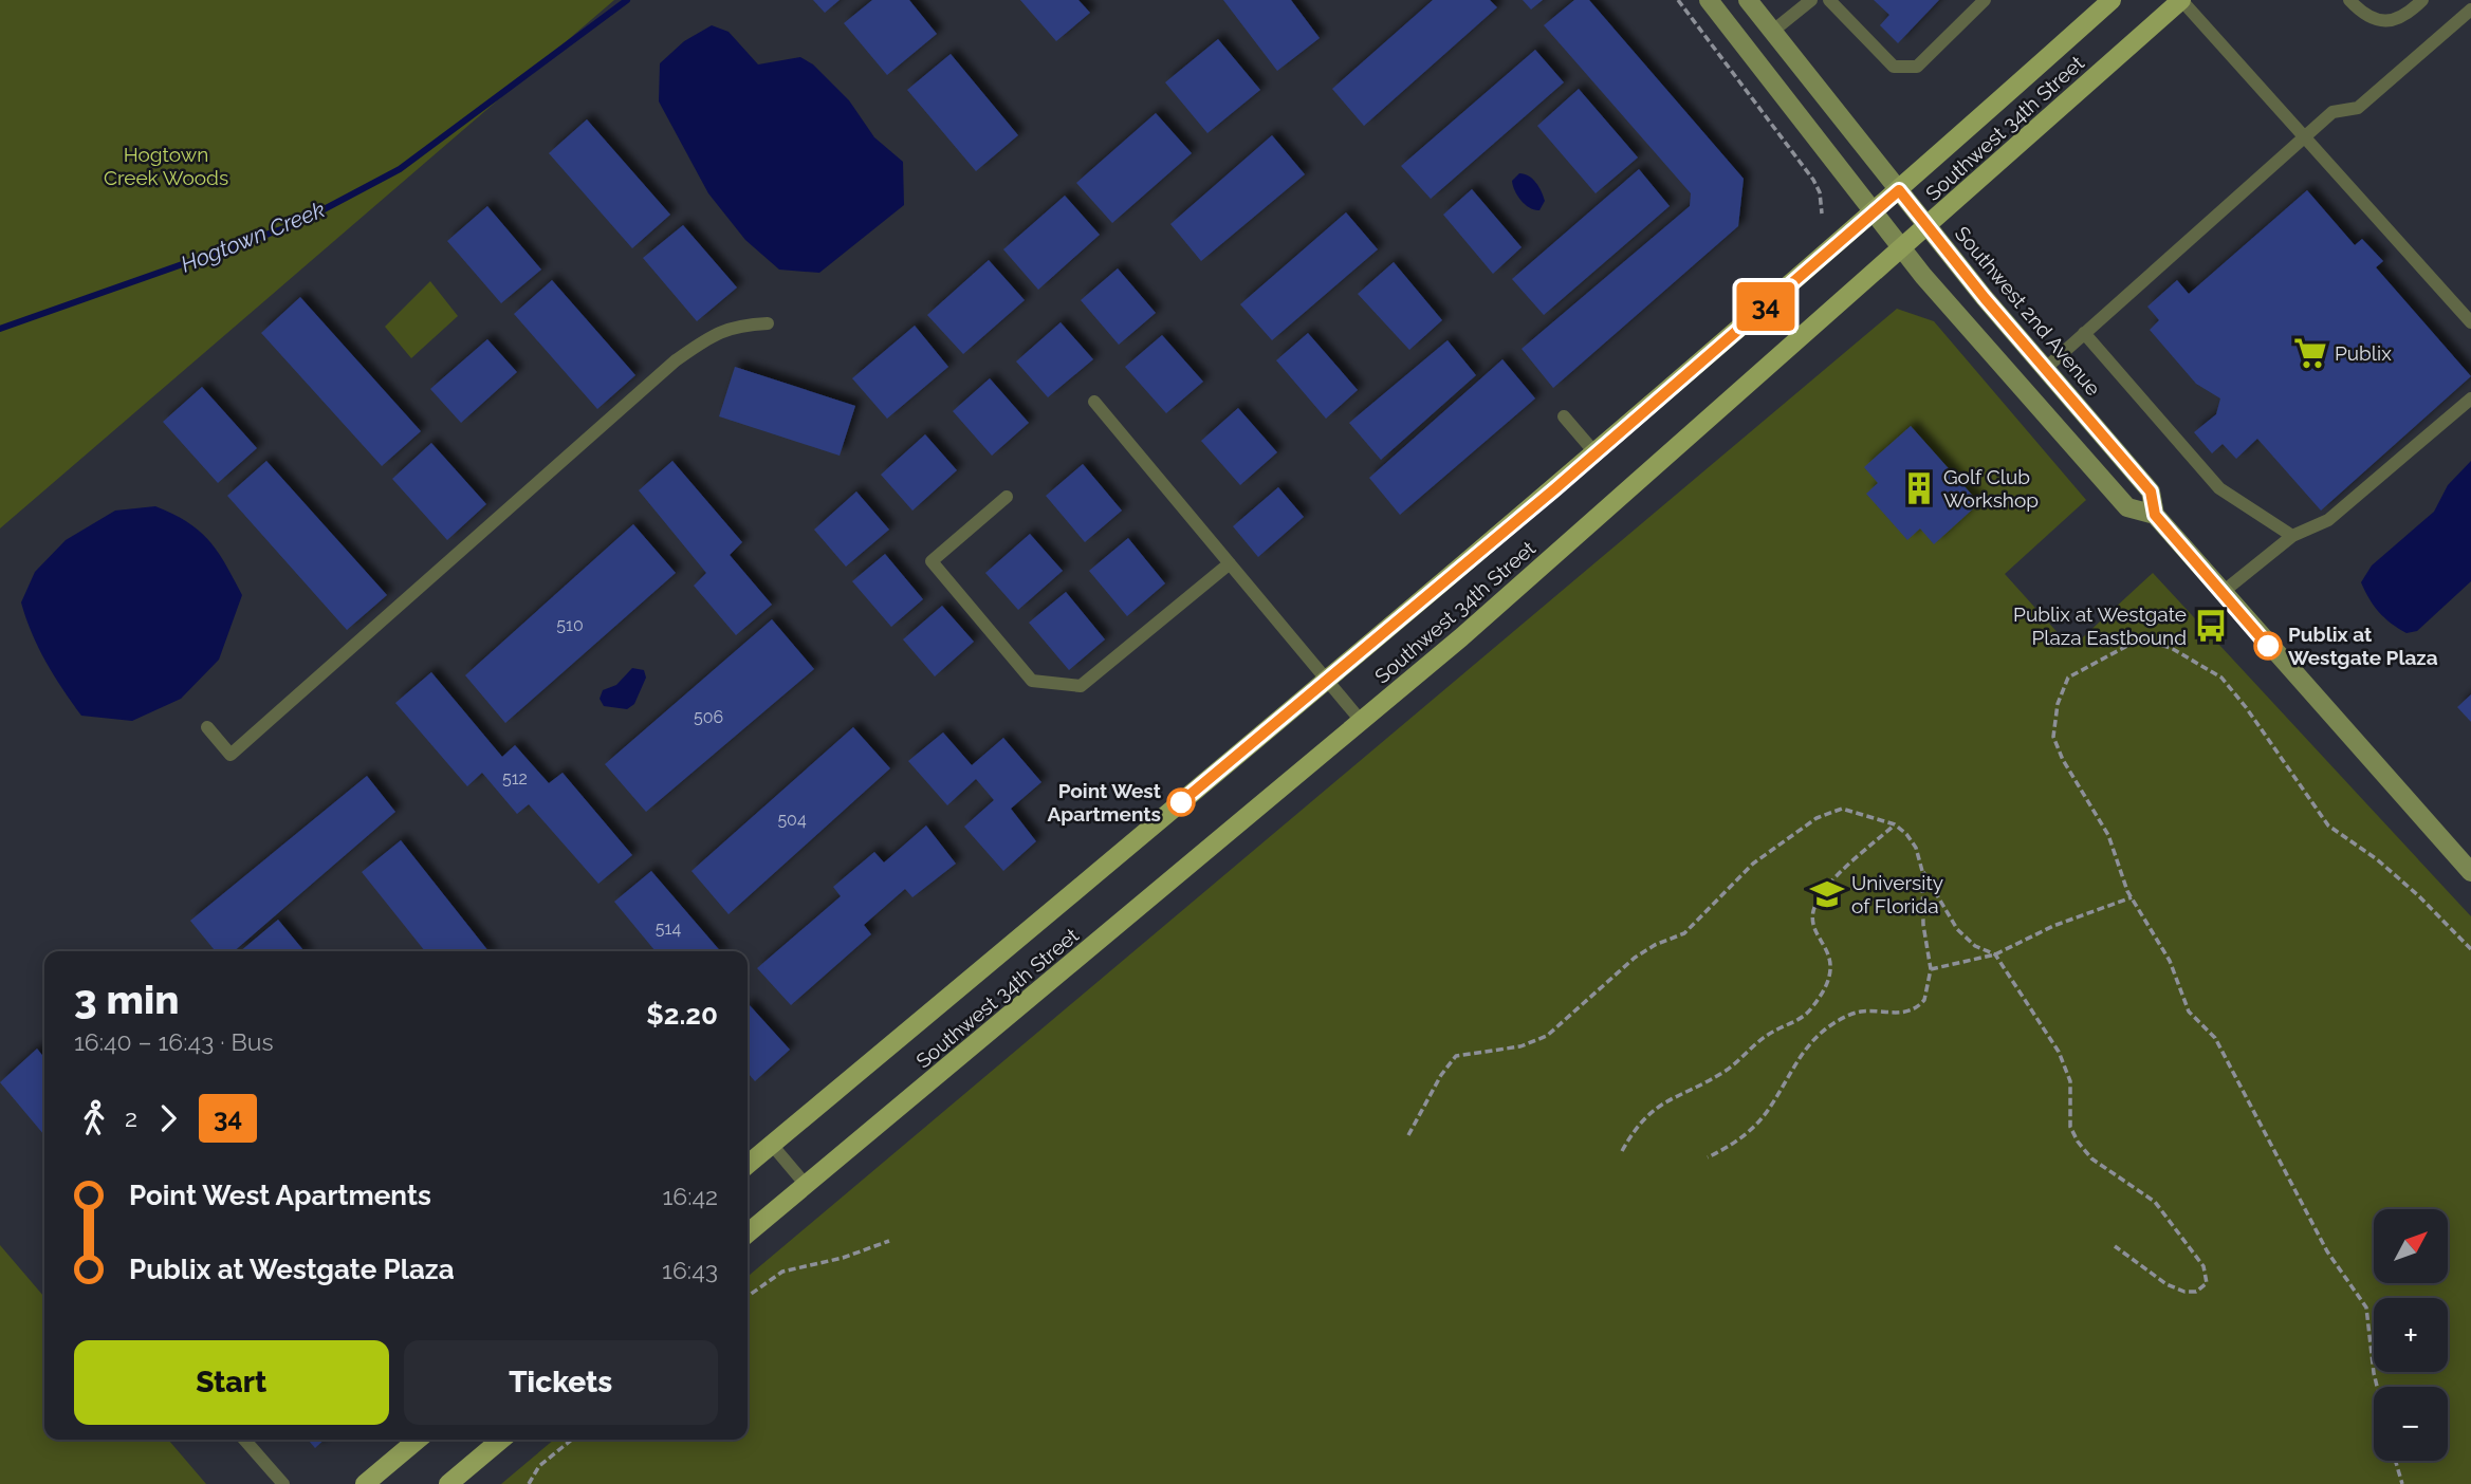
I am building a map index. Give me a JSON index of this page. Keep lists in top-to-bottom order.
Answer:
{
  "streets": {
    "main road": ["Southwest 34th Street", "Southwest 2nd Avenue"]
  },
  "crossings": [
    ["Southwest 34th Street", "Southwest 2nd Avenue"]
  ],
  "water": ["Hogtown Creek"],
  "parks": ["Hogtown Creek Woods"],
  "places": {
    "supermarket": ["Publix"],
    "building": ["Golf Club Workshop"],
    "bus stop": ["Publix at Westgate Plaza Eastbound"],
    "other": ["Publix at Westgate Plaza", "Point West Apartments"],
    "school or university": ["University of Florida"]
  },
  "lines": ["bus line 34"],
  "house_numbers": [
    "510",
    "506",
    "512",
    "504",
    "514"
  ],
  "north": "top right",
  "page": {
    "on_map": "34",
    "heading": ["3 min", "16:40 – 16:43 · Bus", "$2.20"],
    "legs": ["2", "34"],
    "list": [
      {
        "name": "Point West Apartments",
        "value": "16:42"
      },
      {
        "name": "Publix at Westgate Plaza",
        "value": "16:43"
      }
    ],
    "map_buttons": ["+", "−"],
    "buttons": ["Start", "Tickets"]
  }
}
